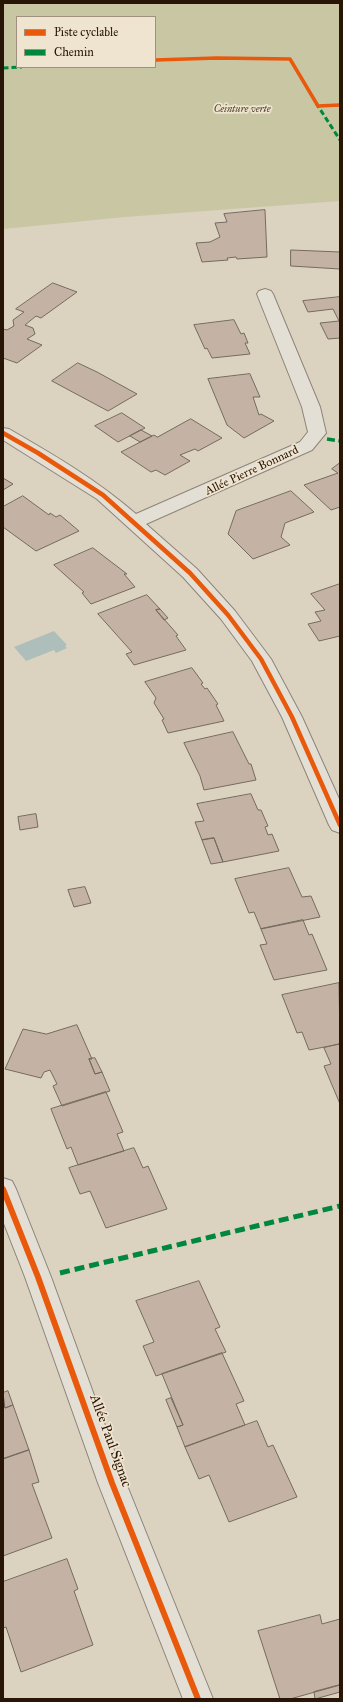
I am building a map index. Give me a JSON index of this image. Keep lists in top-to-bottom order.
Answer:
{
  "streets": {
    "street": ["Allée Pierre Bonnard", "Allée Paul Signac"]
  },
  "parks": ["Ceinture verte"],
  "legend": ["Piste cyclable", "Chemin"]
}
